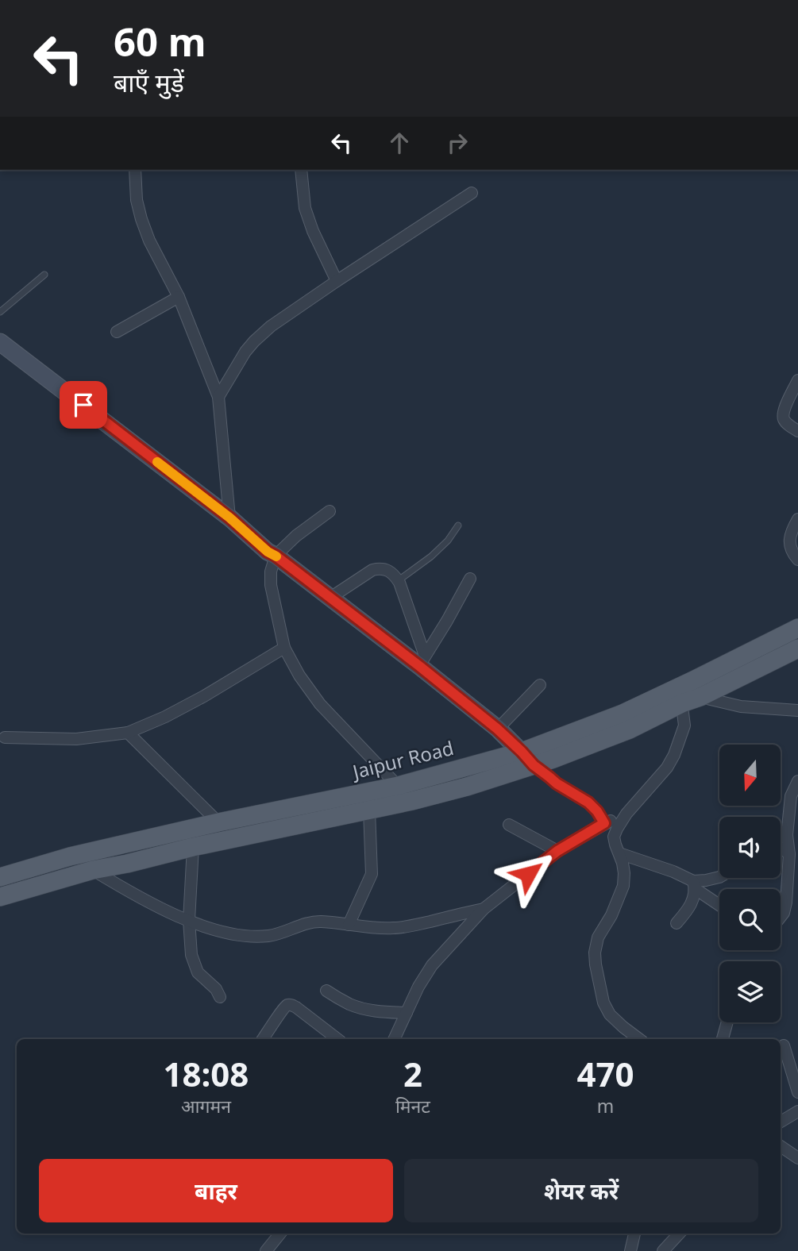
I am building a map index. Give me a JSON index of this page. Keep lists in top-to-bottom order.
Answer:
{
  "streets": {
    "main road": ["Jaipur Road"]
  },
  "north": "bottom",
  "page": {
    "turn": ["60 m", "बाएँ मुड़ें"],
    "eta": [
      "18:08",
      "आगमन",
      "2",
      "मिनट",
      "470",
      "m"
    ],
    "buttons": ["बाहर", "शेयर करें"]
  }
}
